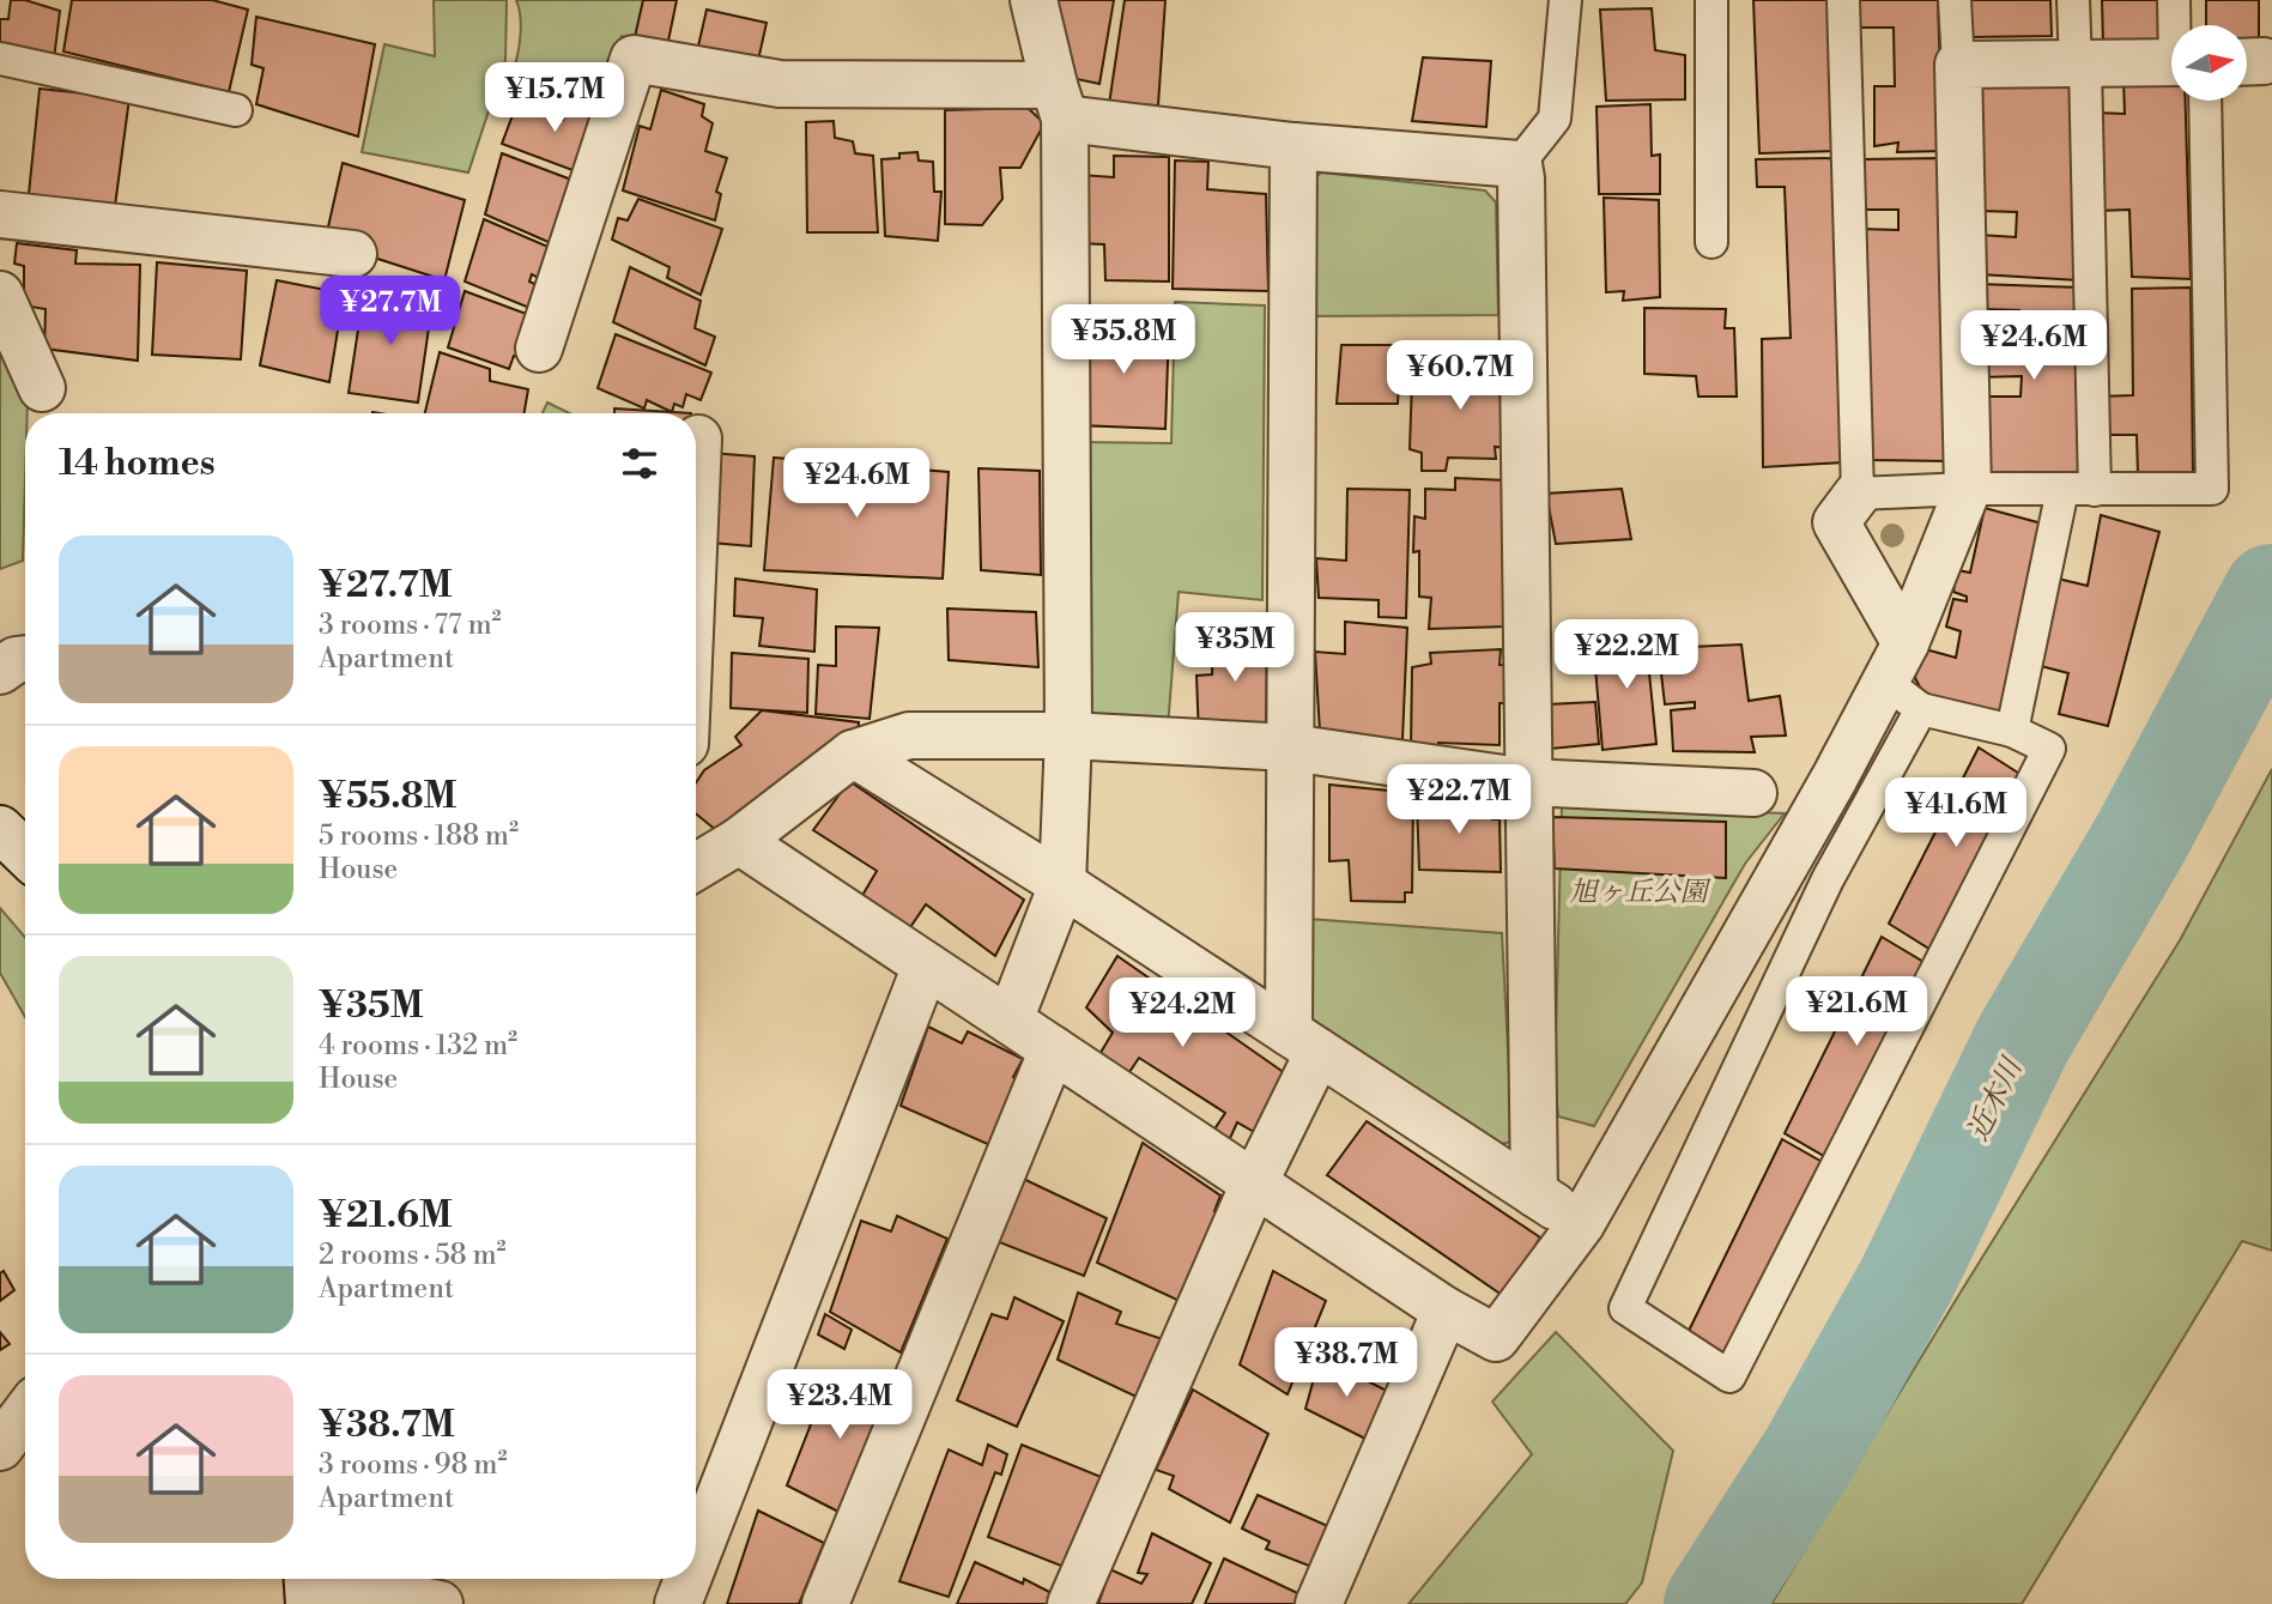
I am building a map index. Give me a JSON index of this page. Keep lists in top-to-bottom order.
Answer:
{
  "water": ["近木川"],
  "parks": ["旭ヶ丘公園"],
  "north": "right",
  "page": {
    "price": [
      "¥15.7M",
      "¥27.7M",
      "¥55.8M",
      "¥24.6M",
      "¥60.7M",
      "¥24.6M",
      "¥35M",
      "¥22.2M",
      "¥22.7M",
      "¥41.6M",
      "¥21.6M",
      "¥24.2M",
      "¥38.7M",
      "¥23.4M"
    ],
    "heading": "14 homes",
    "list": [
      {
        "name": "¥27.7M",
        "note": "3 rooms · 77 m² · Apartment"
      },
      {
        "name": "¥55.8M",
        "note": "5 rooms · 188 m² · House"
      },
      {
        "name": "¥35M",
        "note": "4 rooms · 132 m² · House"
      },
      {
        "name": "¥21.6M",
        "note": "2 rooms · 58 m² · Apartment"
      },
      {
        "name": "¥38.7M",
        "note": "3 rooms · 98 m² · Apartment"
      }
    ]
  }
}
